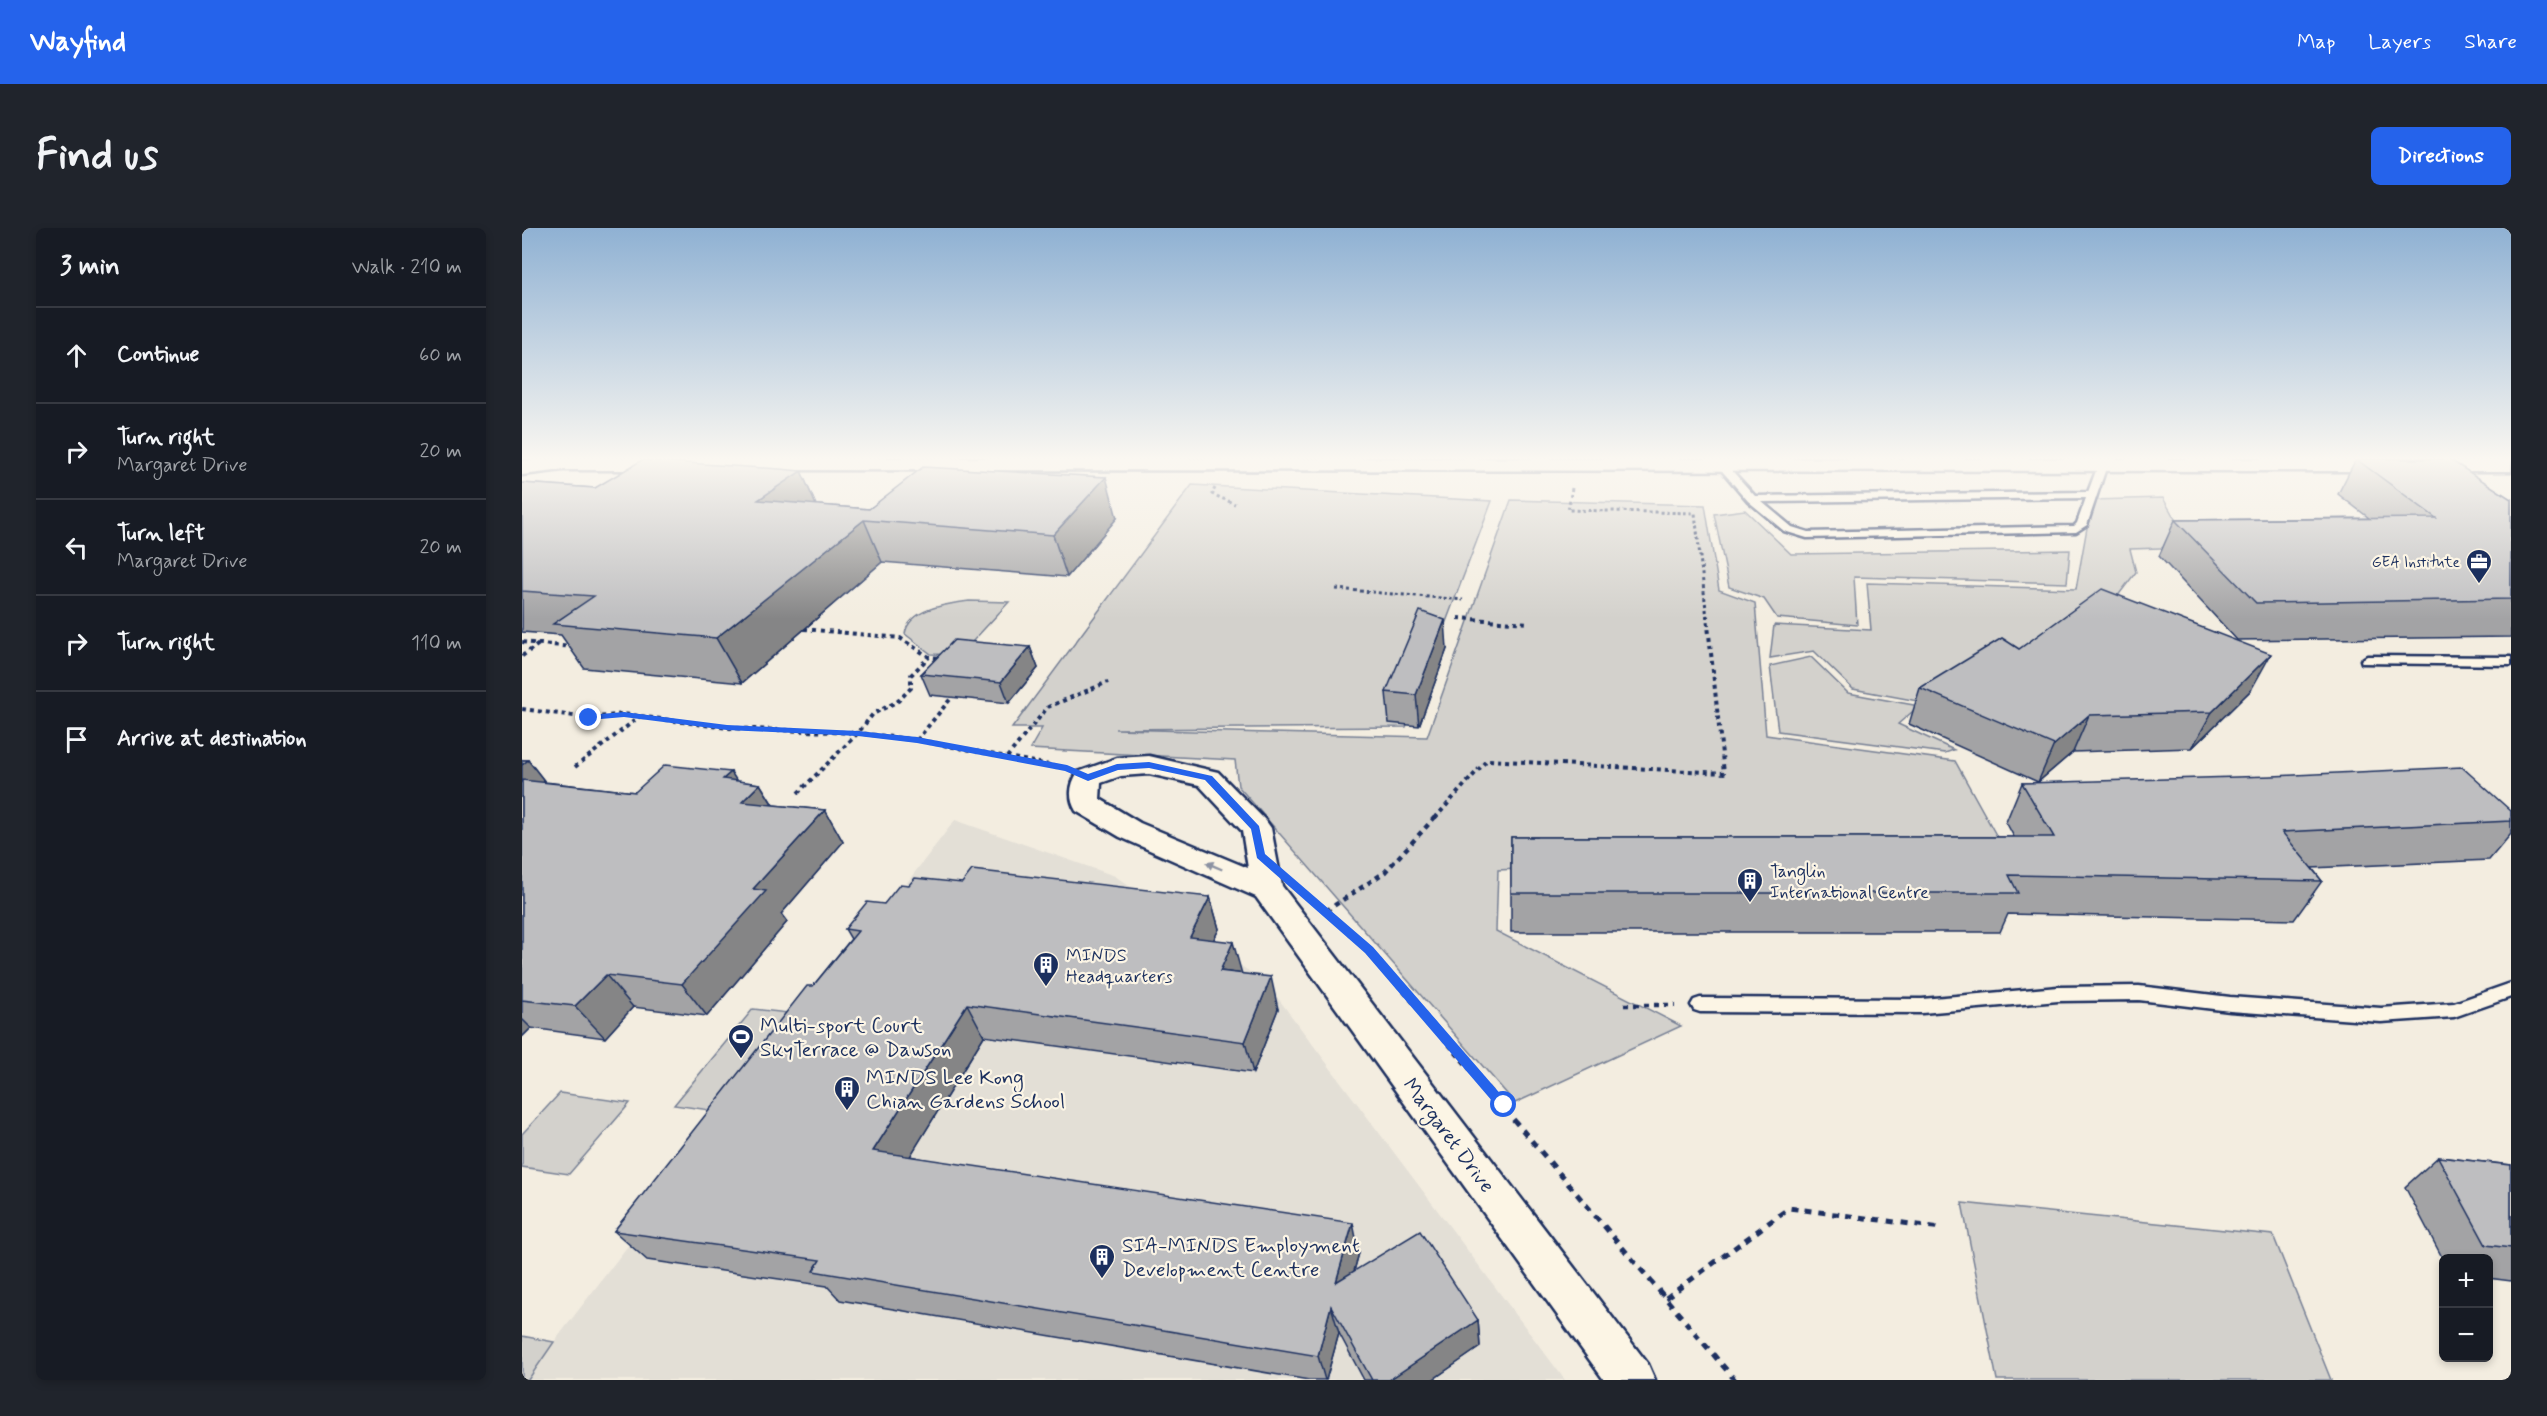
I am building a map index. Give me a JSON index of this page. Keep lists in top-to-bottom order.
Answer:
{
  "streets": {
    "street": ["Margaret Drive"]
  },
  "places": {
    "office": ["GEA Institute"],
    "building": [
      "Tanglin International Centre",
      "MINDS Headquarters",
      "MINDS Lee Kong Chian Gardens School",
      "SIA-MINDS Employment Development Centre"
    ],
    "sports": ["Multi-sport Court SkyTerrace @ Dawson"]
  },
  "page": {
    "header": "Wayfind",
    "nav": ["Map", "Layers", "Share"],
    "buttons": "Directions",
    "title": "Find us",
    "heading": ["3 min", "Walk · 210 m"],
    "list": [
      ["Continue", "60 m"],
      ["Turn right", "Margaret Drive", "20 m"],
      ["Turn left", "Margaret Drive", "20 m"],
      ["Turn right", "110 m"],
      "Arrive at destination"
    ],
    "map_buttons": ["+", "−"]
  }
}
